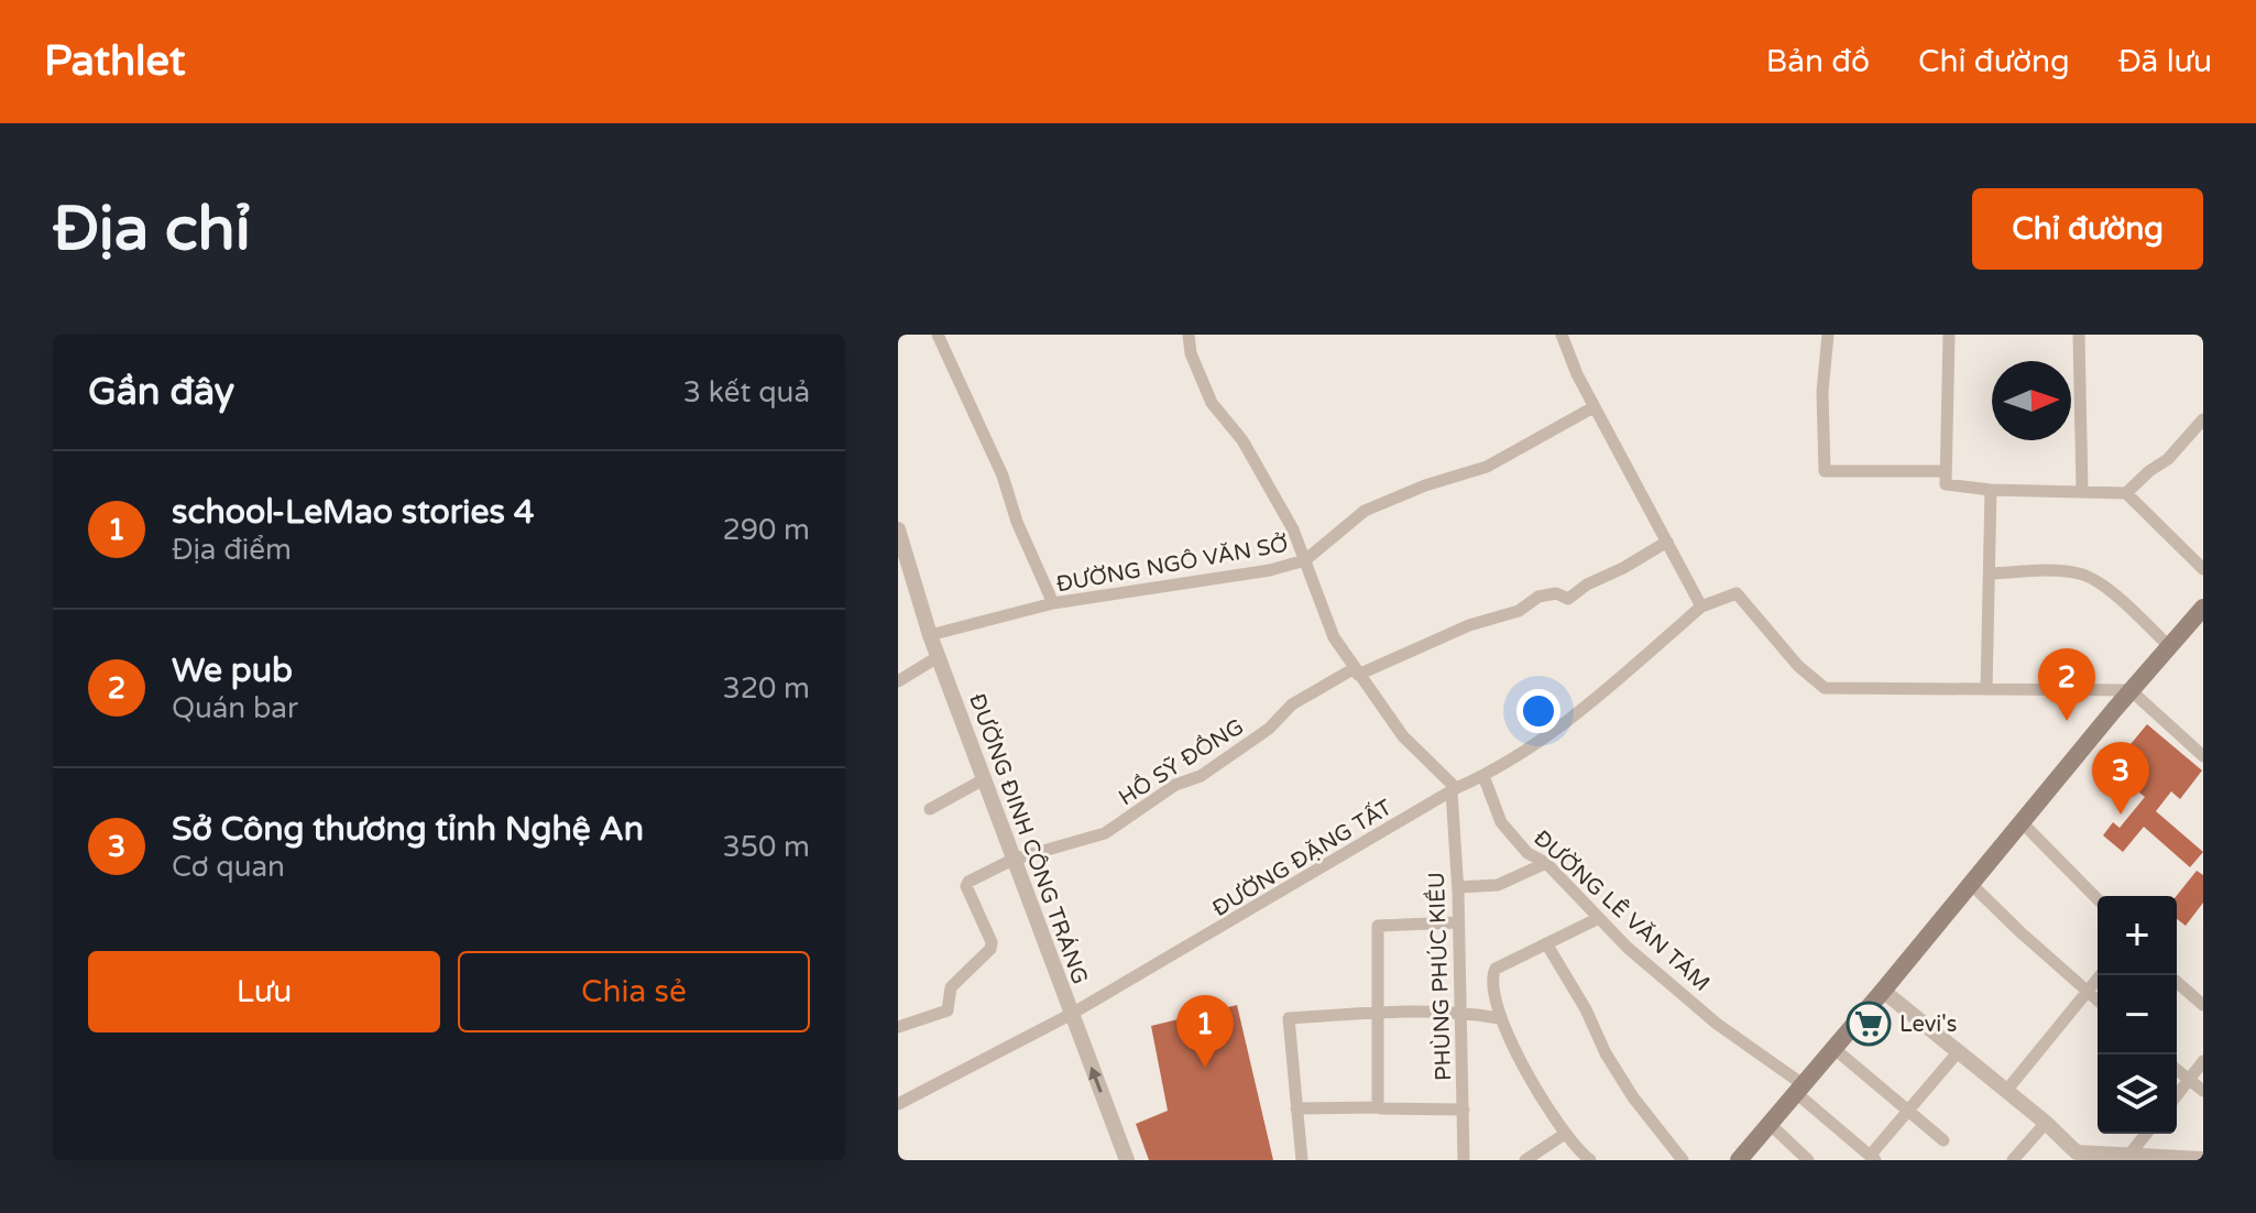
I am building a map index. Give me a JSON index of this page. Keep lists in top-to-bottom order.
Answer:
{
  "streets": {
    "street": [
      "ĐƯỜNG NGÔ VĂN SỞ",
      "HỒ SỸ ĐỒNG",
      "ĐƯỜNG ĐINH CÔNG TRÁNG",
      "ĐƯỜNG ĐẶNG TẤT",
      "ĐƯỜNG LÊ VĂN TÁM",
      "PHÙNG PHÚC KIỀU"
    ]
  },
  "crossings": [
    ["ĐƯỜNG NGÔ VĂN SỞ", "ĐƯỜNG ĐINH CÔNG TRÁNG"],
    ["HỒ SỸ ĐỒNG", "ĐƯỜNG ĐINH CÔNG TRÁNG"],
    ["ĐƯỜNG ĐINH CÔNG TRÁNG", "ĐƯỜNG ĐẶNG TẤT"],
    ["ĐƯỜNG ĐẶNG TẤT", "ĐƯỜNG LÊ VĂN TÁM"],
    ["ĐƯỜNG ĐẶNG TẤT", "PHÙNG PHÚC KIỀU"]
  ],
  "places": {
    "supermarket": ["Levi's"]
  },
  "north": "right",
  "page": {
    "header": "Pathlet",
    "nav": ["Bản đồ", "Chỉ đường", "Đã lưu"],
    "buttons": [
      "Chỉ đường",
      ["Lưu", "Chia sẻ"]
    ],
    "title": "Địa chỉ",
    "heading": ["Gần đây", "3 kết quả"],
    "list": [
      {
        "mark": "1",
        "name": "school-LeMao stories 4",
        "note": "Địa điểm",
        "value": "290 m"
      },
      {
        "mark": "2",
        "name": "We pub",
        "note": "Quán bar",
        "value": "320 m"
      },
      {
        "mark": "3",
        "name": "Sở Công thương tỉnh Nghệ An",
        "note": "Cơ quan",
        "value": "350 m"
      }
    ],
    "pins": ["2", "3", "1"],
    "map_buttons": ["+", "−"]
  }
}
